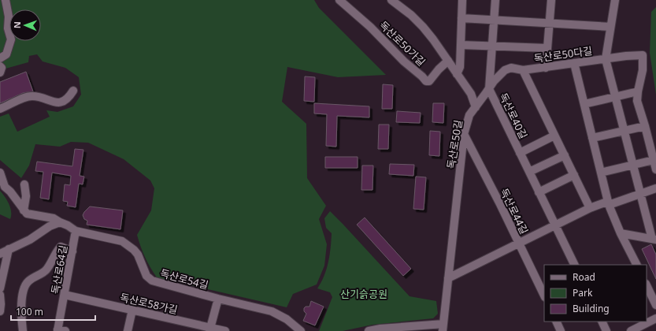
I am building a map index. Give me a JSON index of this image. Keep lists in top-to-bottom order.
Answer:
{
  "streets": {
    "street": [
      "독산로50가길",
      "독산로50다길",
      "독산로40길",
      "독산로50길",
      "독산로44길",
      "독산로64길",
      "독산로54길",
      "독산로58가길"
    ]
  },
  "crossings": [
    ["독산로50다길", "독산로40길"],
    ["독산로50다길", "독산로50길"],
    ["독산로40길", "독산로50길"],
    ["독산로50길", "독산로44길"],
    ["독산로64길", "독산로54길"],
    ["독산로64길", "독산로58가길"]
  ],
  "parks": ["산기슭공원"],
  "legend": ["Road", "Park", "Building"],
  "scale_bar": "100 m",
  "north": "left"
}
